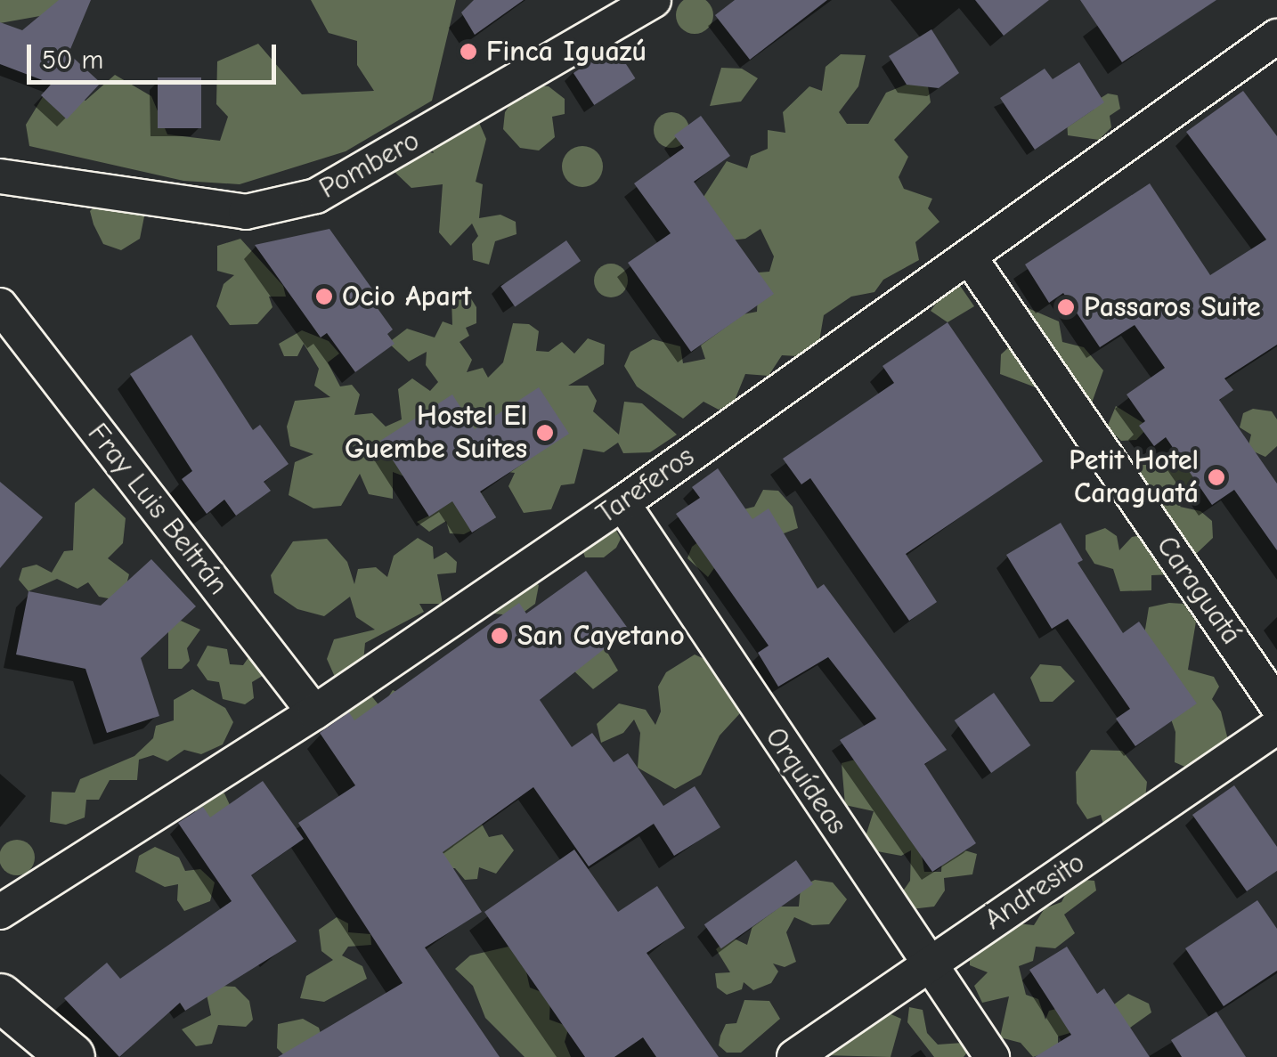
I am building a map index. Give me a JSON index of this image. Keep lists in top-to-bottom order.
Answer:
{
  "streets": {
    "street": [
      "Pombero",
      "Tareferos",
      "Fray Luis Beltrán",
      "Caraguatá",
      "Orquídeas",
      "Andresito"
    ]
  },
  "crossings": [
    ["Tareferos", "Fray Luis Beltrán"],
    ["Tareferos", "Caraguatá"],
    ["Tareferos", "Orquídeas"],
    ["Orquídeas", "Andresito"]
  ],
  "places": [
    "Finca Iguazú",
    "Ocio Apart",
    "Passaros Suite",
    "Hostel El Guembe Suites",
    "Petit Hotel Caraguatá",
    "San Cayetano"
  ],
  "scale_bar": "50 m"
}
